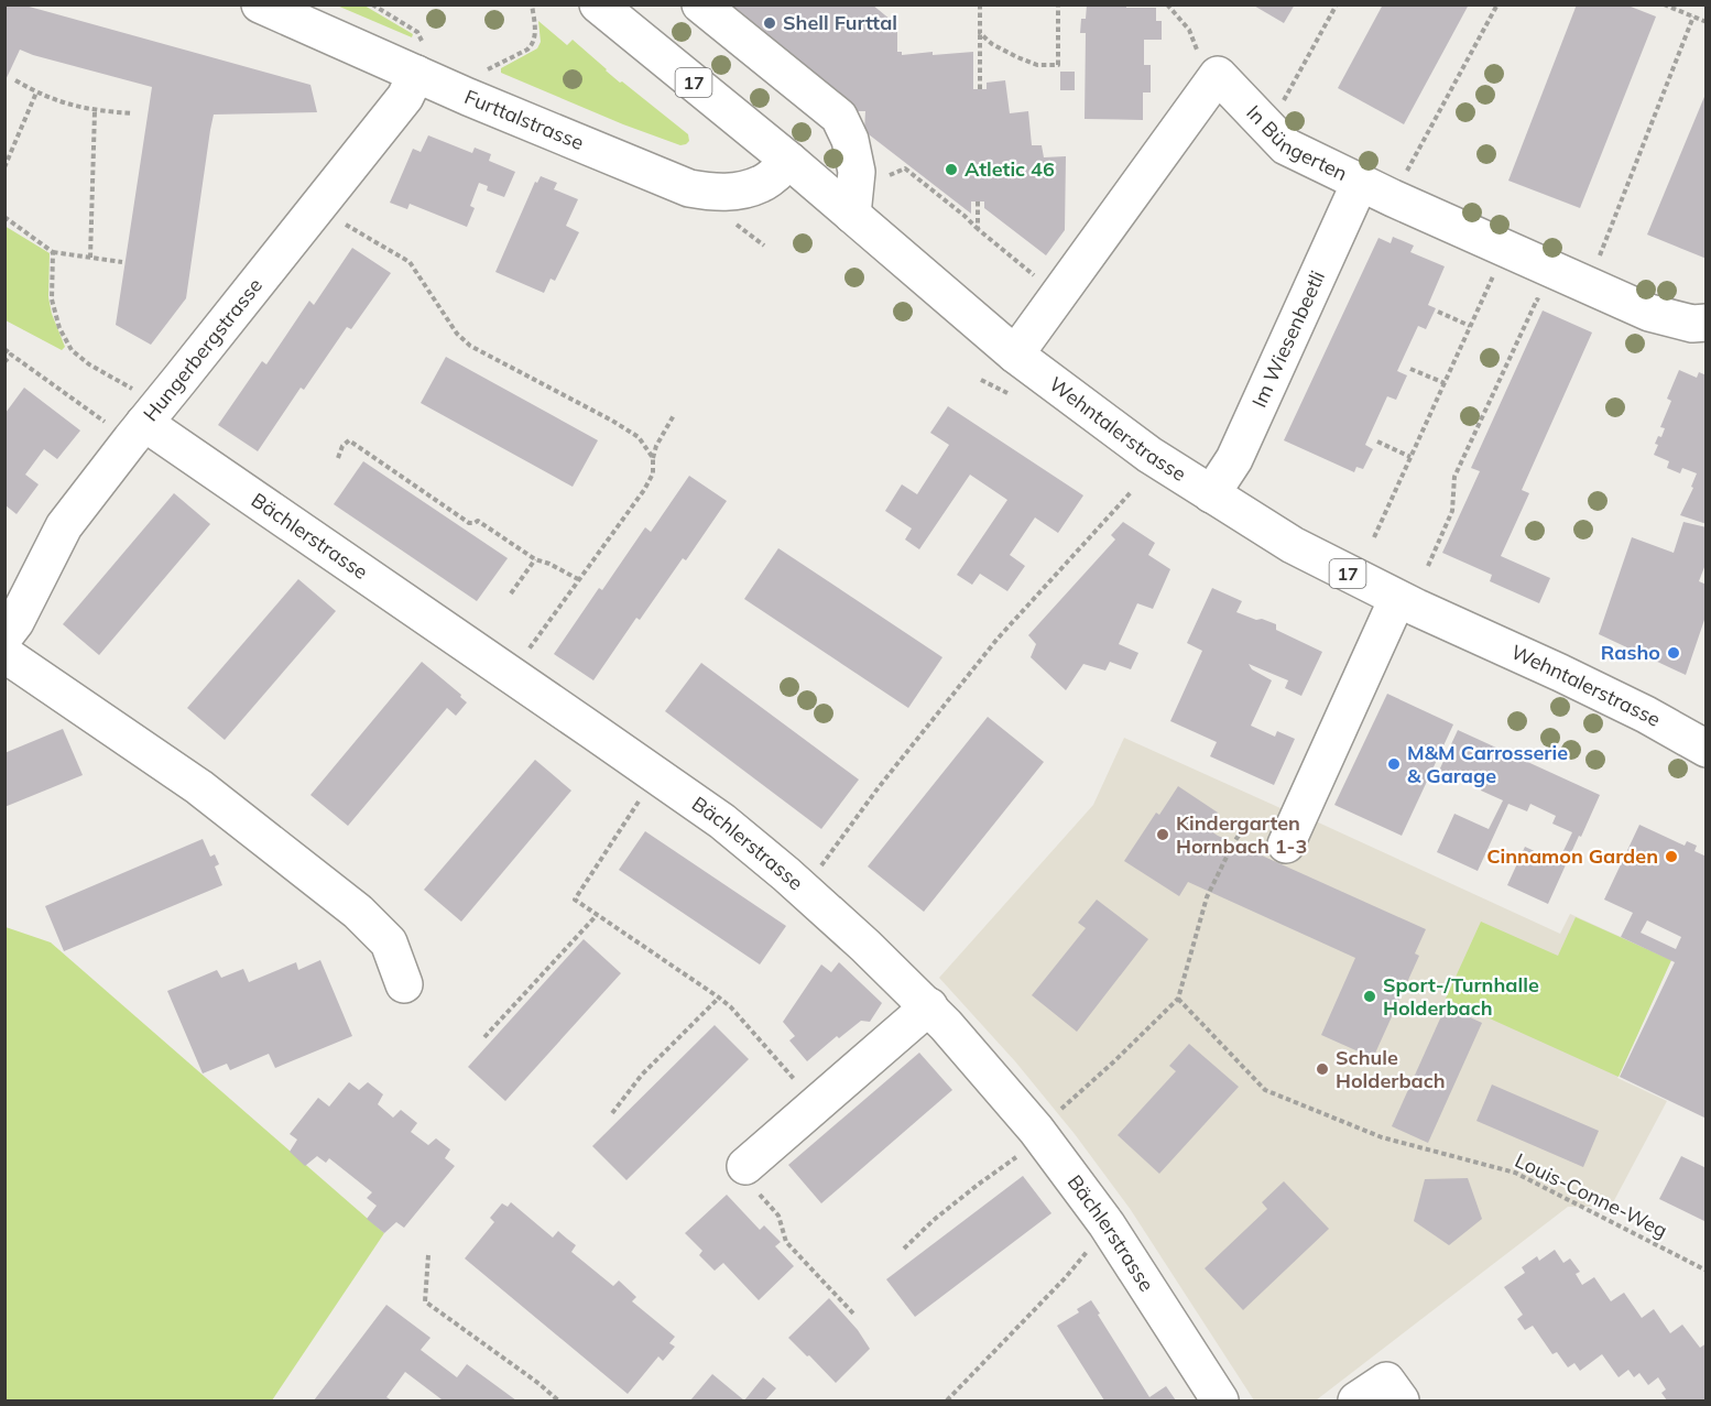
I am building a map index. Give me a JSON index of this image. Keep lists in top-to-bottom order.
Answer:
{
  "streets": {
    "street": [
      "17",
      "Furttalstrasse",
      "In Büngerten",
      "Im Wiesenbeetli",
      "Hungerbergstrasse",
      "Wehntalerstrasse",
      "Bächlerstrasse"
    ],
    "path": ["Louis-Conne-Weg"]
  },
  "crossings": [
    ["Furttalstrasse", "Hungerbergstrasse"],
    ["Furttalstrasse", "Wehntalerstrasse"],
    ["In Büngerten", "Im Wiesenbeetli"],
    ["Im Wiesenbeetli", "Wehntalerstrasse"],
    ["Hungerbergstrasse", "Bächlerstrasse"]
  ],
  "places": [
    "Shell Furttal",
    "Atletic 46",
    "Rasho",
    "M&M Carrosserie & Garage",
    "Kindergarten Hornbach 1-3",
    "Cinnamon Garden",
    "Sport-/Turnhalle Holderbach",
    "Schule Holderbach"
  ]
}
